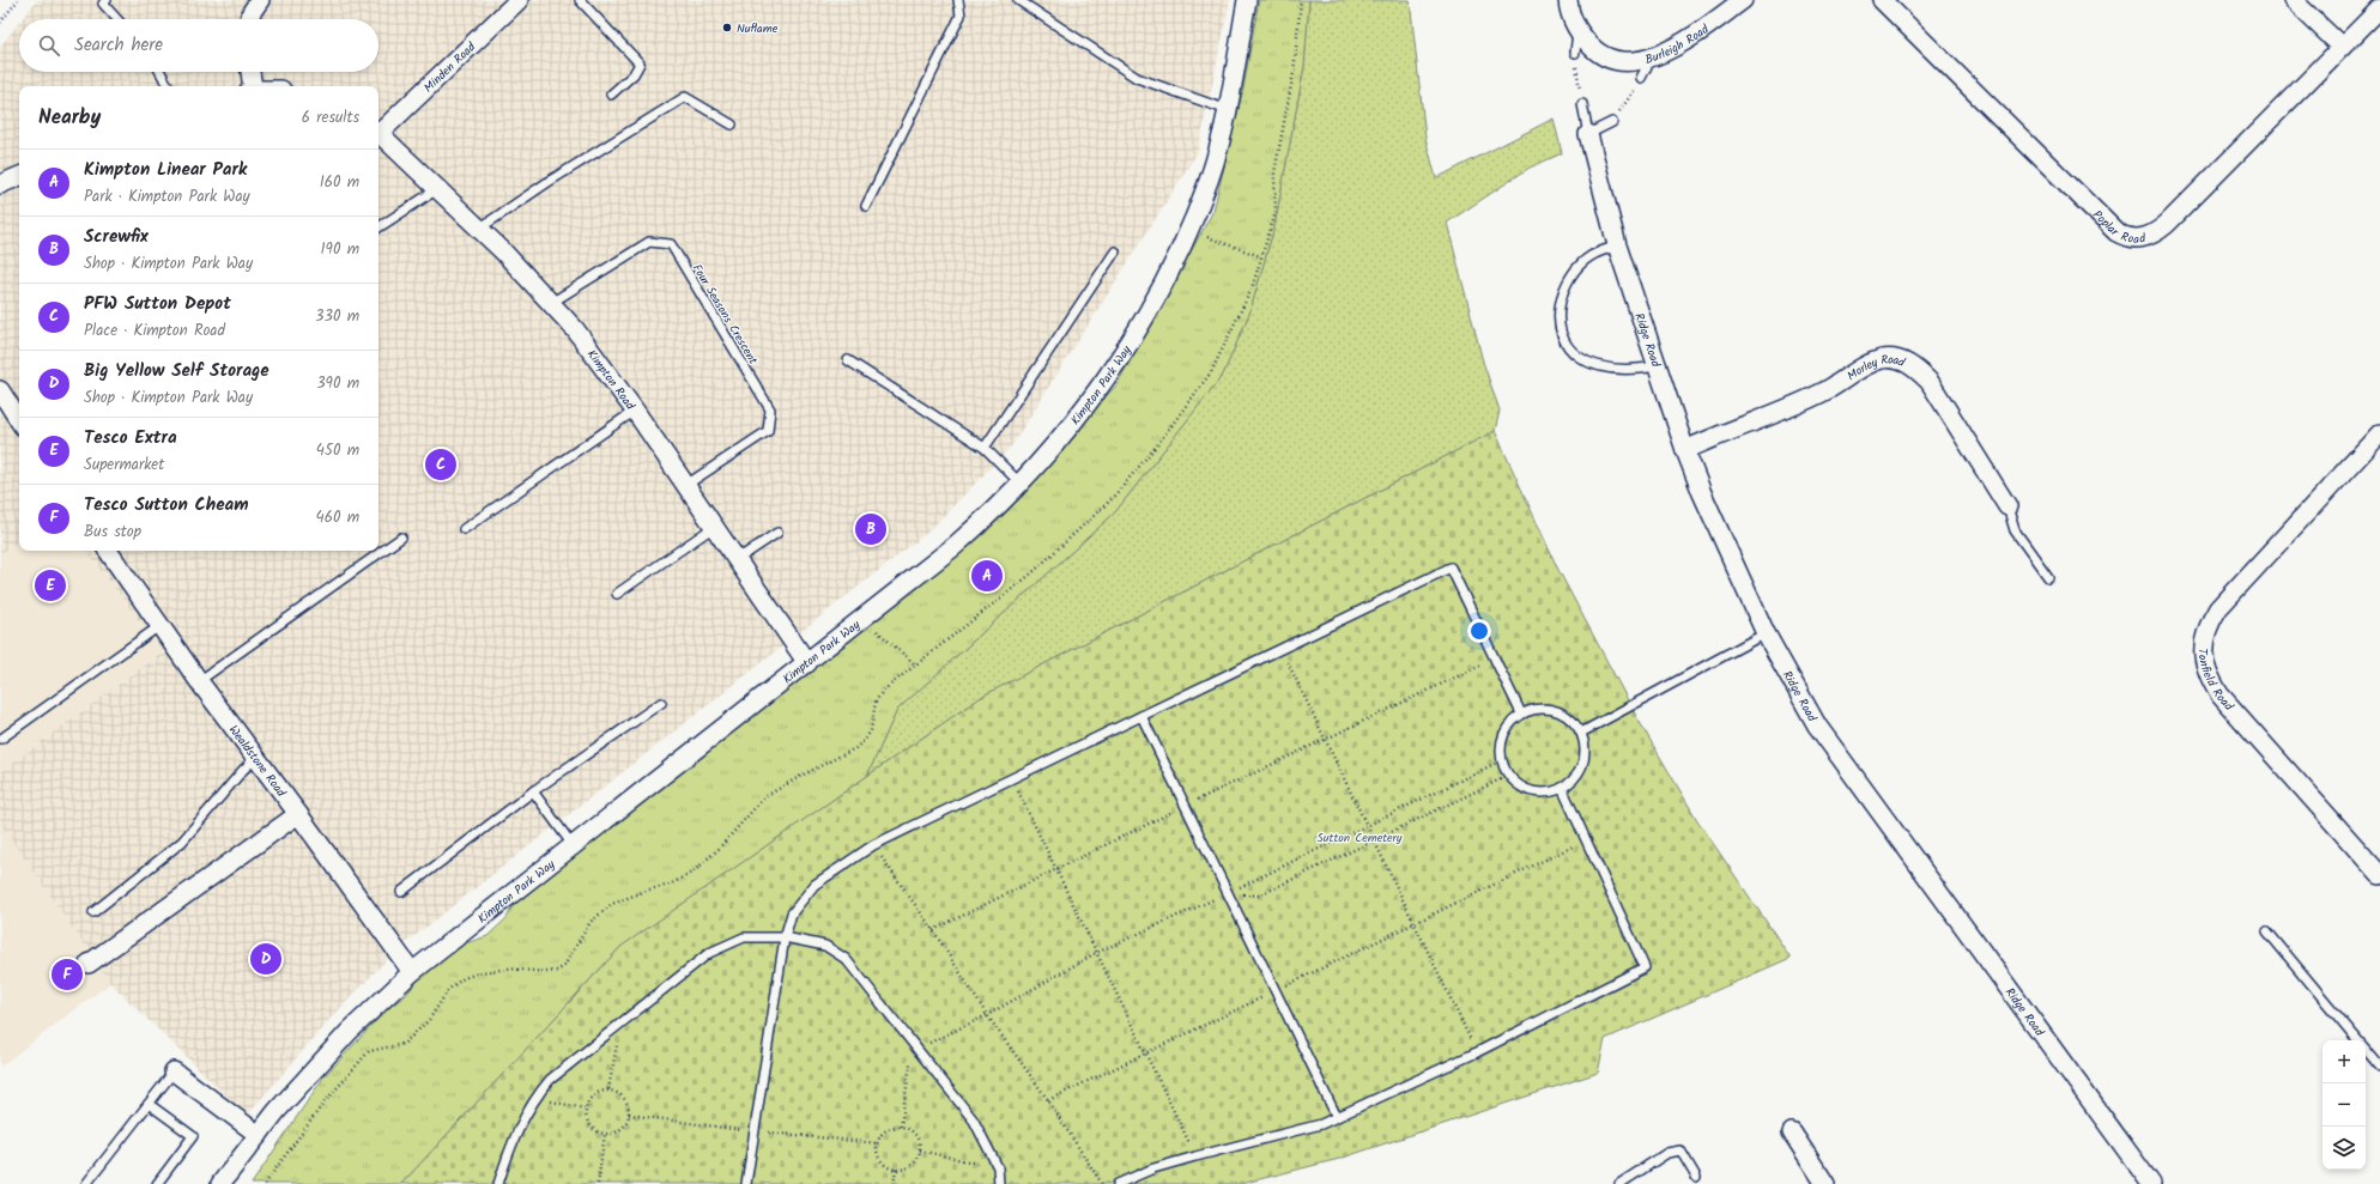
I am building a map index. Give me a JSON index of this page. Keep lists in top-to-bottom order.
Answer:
{
  "streets": {
    "street": [
      "Burleigh Road",
      "Minden Road",
      "Poplar Road",
      "Ridge Road",
      "Morley Road",
      "Kimpton Road",
      "Kimpton Park Way",
      "Tonfield Road",
      "Wealdstone Road"
    ],
    "lane": ["Four Seasons Crescent"]
  },
  "crossings": [
    ["Four Seasons Crescent", "Kimpton Road"],
    ["Ridge Road", "Morley Road"],
    ["Kimpton Road", "Kimpton Park Way"],
    ["Kimpton Park Way", "Wealdstone Road"]
  ],
  "parks": ["Sutton Cemetery"],
  "places": ["Nuflame"],
  "page": {
    "search": "Search here",
    "heading": ["Nearby", "6 results"],
    "list": [
      {
        "mark": "A",
        "name": "Kimpton Linear Park",
        "note": "Park · Kimpton Park Way",
        "value": "160 m"
      },
      {
        "mark": "B",
        "name": "Screwfix",
        "note": "Shop · Kimpton Park Way",
        "value": "190 m"
      },
      {
        "mark": "C",
        "name": "PFW Sutton Depot",
        "note": "Place · Kimpton Road",
        "value": "330 m"
      },
      {
        "mark": "D",
        "name": "Big Yellow Self Storage",
        "note": "Shop · Kimpton Park Way",
        "value": "390 m"
      },
      {
        "mark": "E",
        "name": "Tesco Extra",
        "note": "Supermarket",
        "value": "450 m"
      },
      {
        "mark": "F",
        "name": "Tesco Sutton Cheam",
        "note": "Bus stop",
        "value": "460 m"
      }
    ],
    "pins": [
      "C",
      "B",
      "A",
      "E",
      "D",
      "F"
    ],
    "map_buttons": ["+", "−"]
  }
}
